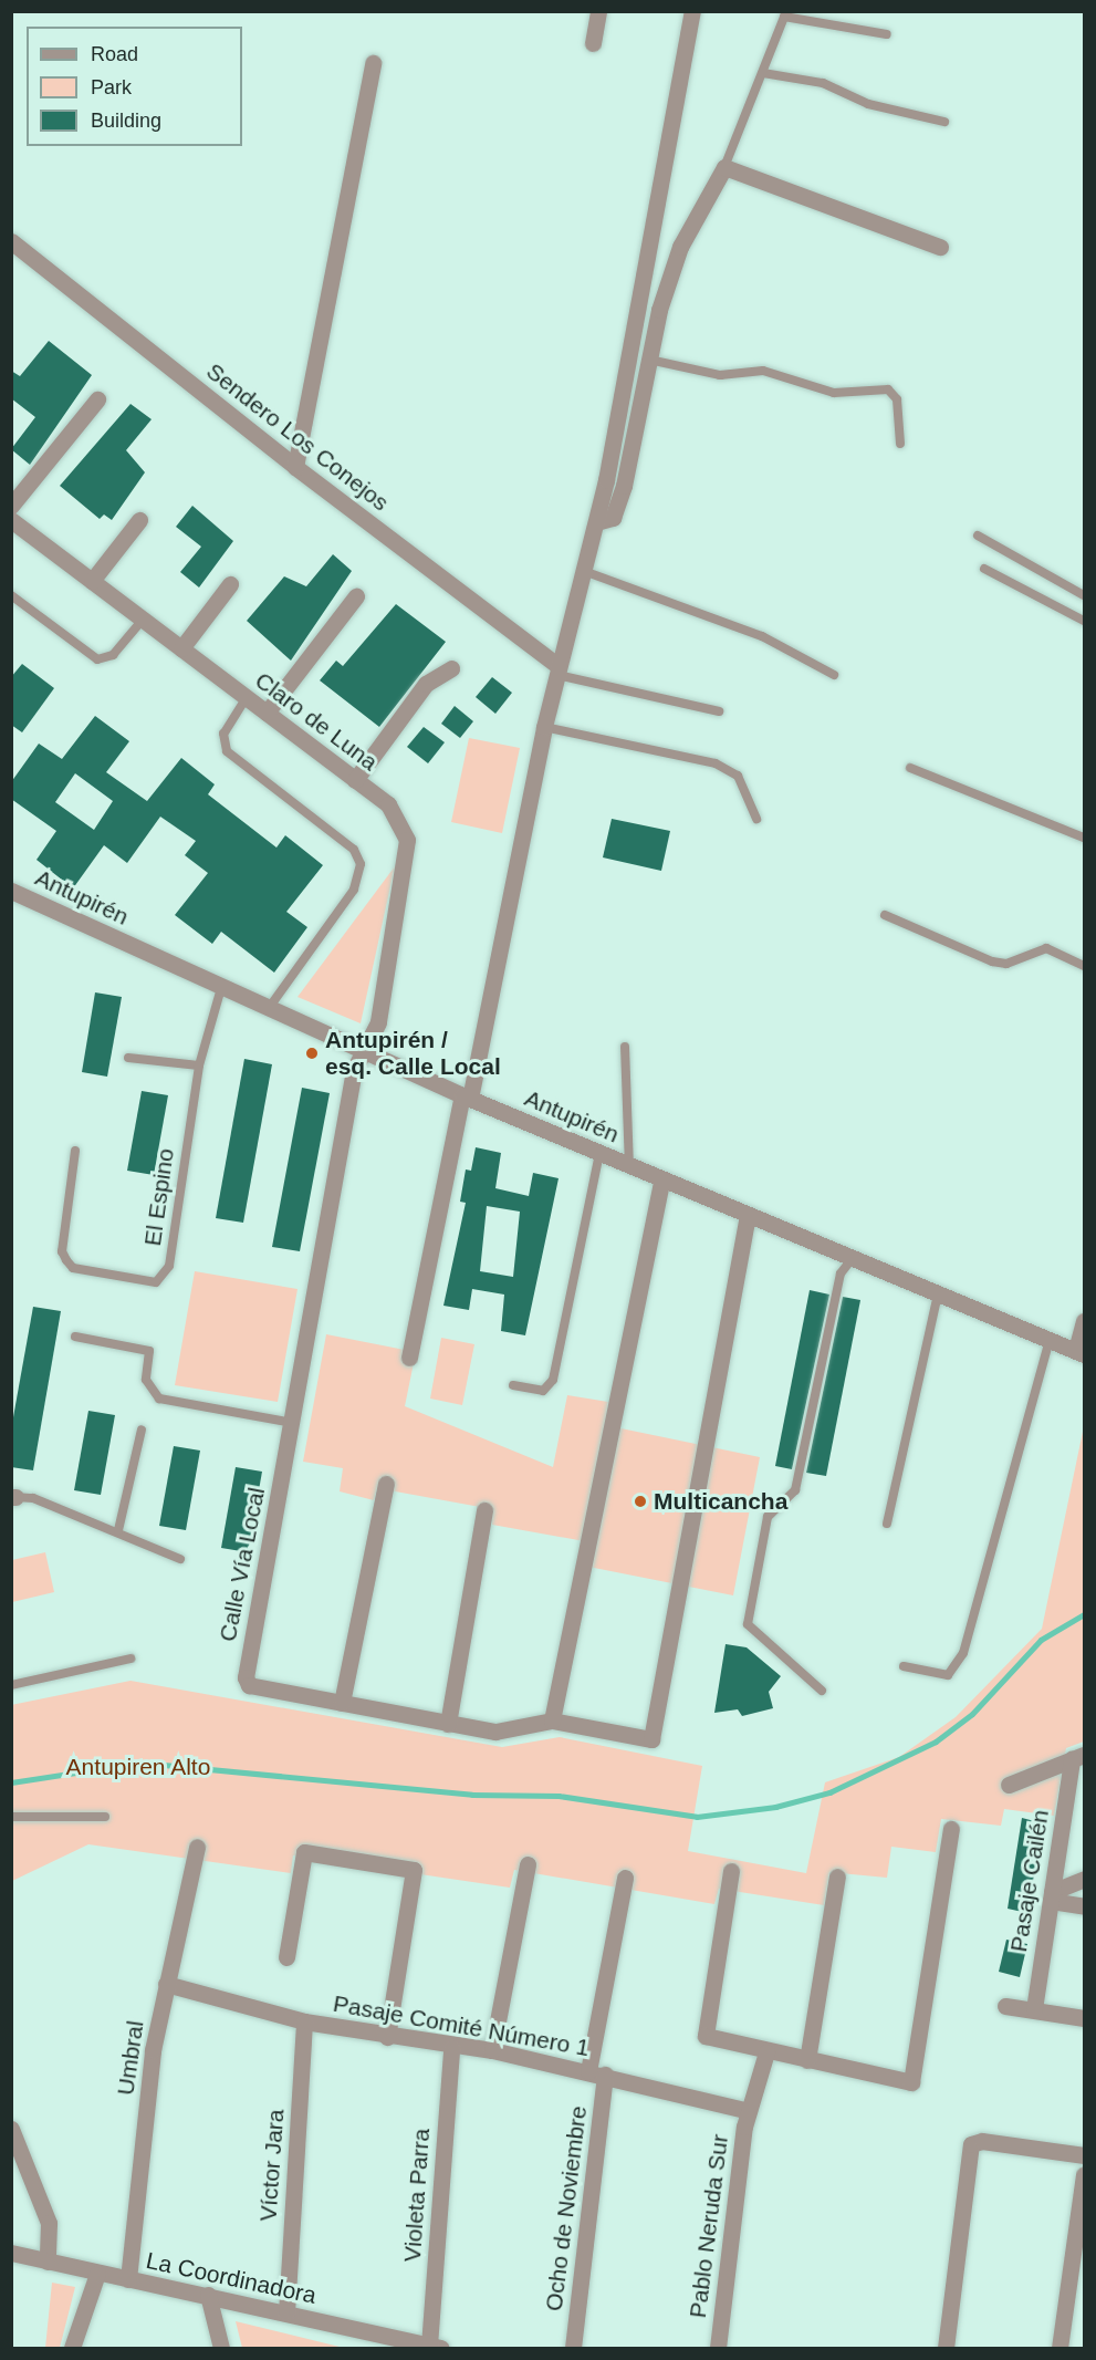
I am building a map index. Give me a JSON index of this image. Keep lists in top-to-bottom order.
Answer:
{
  "streets": {
    "street": [
      "Sendero Los Conejos",
      "Claro de Luna",
      "Antupirén",
      "Calle Vía Local",
      "Pasaje Cailén",
      "Pasaje Comité Número 1",
      "Umbral",
      "Víctor Jara",
      "Violeta Parra",
      "Ocho de Noviembre",
      "Pablo Neruda Sur",
      "La Coordinadora"
    ],
    "lane": ["El Espino"]
  },
  "crossings": [
    ["Claro de Luna", "Antupirén"],
    ["Claro de Luna", "Calle Vía Local"],
    ["Antupirén", "El Espino"],
    ["Antupirén", "Calle Vía Local"],
    ["Pasaje Comité Número 1", "Umbral"],
    ["Pasaje Comité Número 1", "Víctor Jara"],
    ["Pasaje Comité Número 1", "Violeta Parra"],
    ["Pasaje Comité Número 1", "Ocho de Noviembre"],
    ["Pasaje Comité Número 1", "Pablo Neruda Sur"],
    ["Umbral", "La Coordinadora"],
    ["Víctor Jara", "La Coordinadora"],
    ["Violeta Parra", "La Coordinadora"]
  ],
  "parks": ["Antupiren Alto"],
  "places": ["Antupirén / esq. Calle Local", "Multicancha"],
  "legend": ["Road", "Park", "Building"]
}
